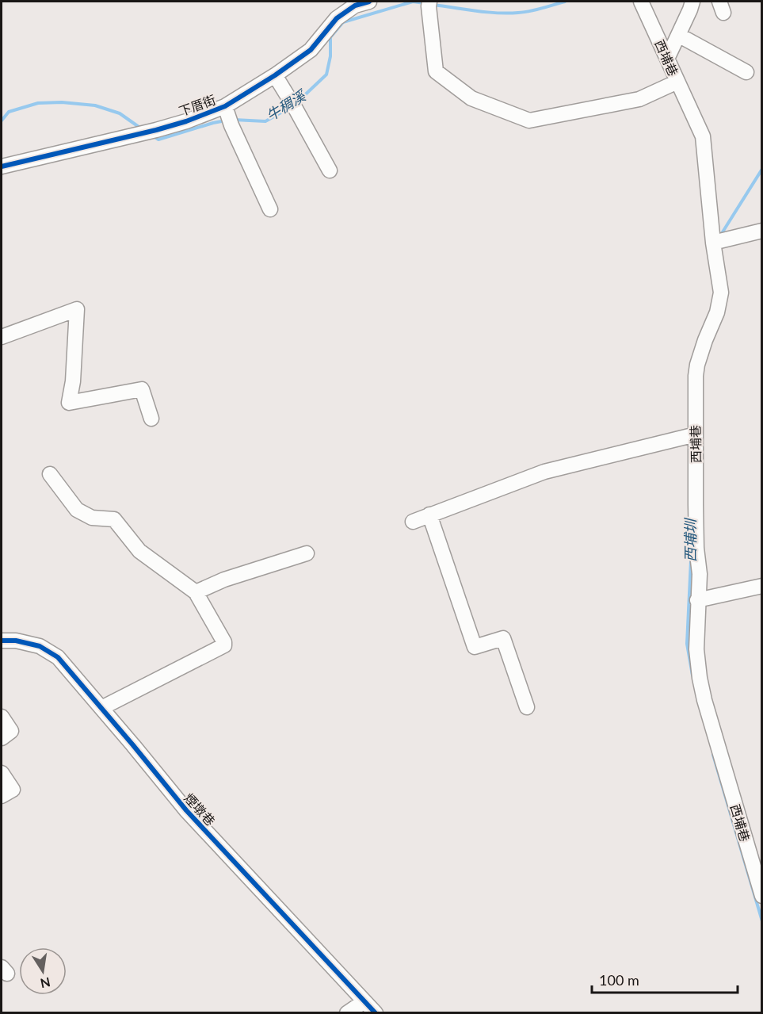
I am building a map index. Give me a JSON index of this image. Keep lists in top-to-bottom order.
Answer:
{
  "streets": {
    "street": ["西埔巷", "下厝街", "煙墩巷"]
  },
  "water": ["牛稠溪", "西埔圳"],
  "scale_bar": "100 m",
  "north": "bottom"
}
